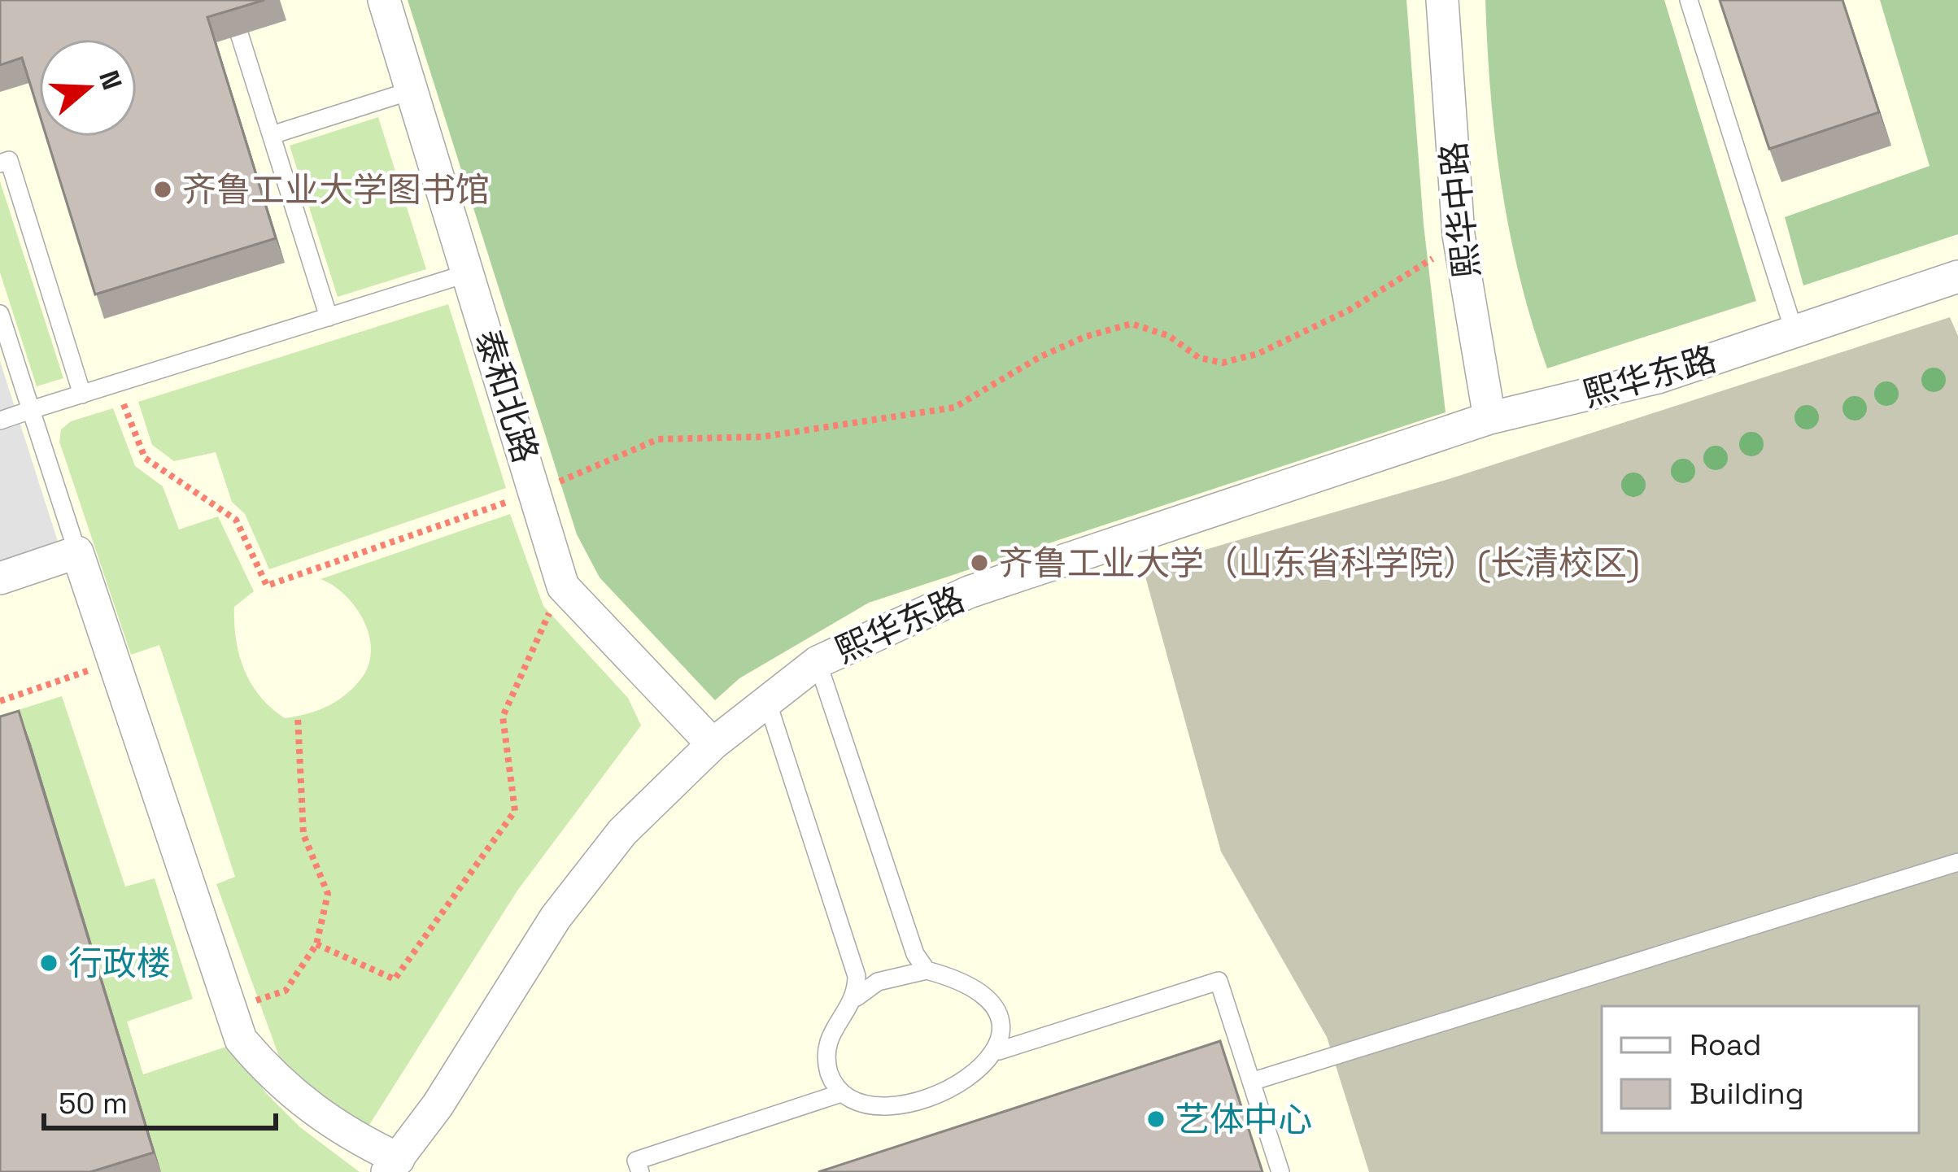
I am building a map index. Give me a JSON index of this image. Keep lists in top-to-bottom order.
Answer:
{
  "streets": {
    "street": ["熙华中路", "熙华东路", "泰和北路"]
  },
  "crossings": [
    ["熙华中路", "熙华东路"],
    ["熙华东路", "泰和北路"]
  ],
  "places": [
    "齐鲁工业大学图书馆",
    "齐鲁工业大学（山东省科学院）(长清校区)",
    "行政楼",
    "艺体中心"
  ],
  "legend": ["Road", "Building"],
  "scale_bar": "50 m",
  "north": "right"
}
